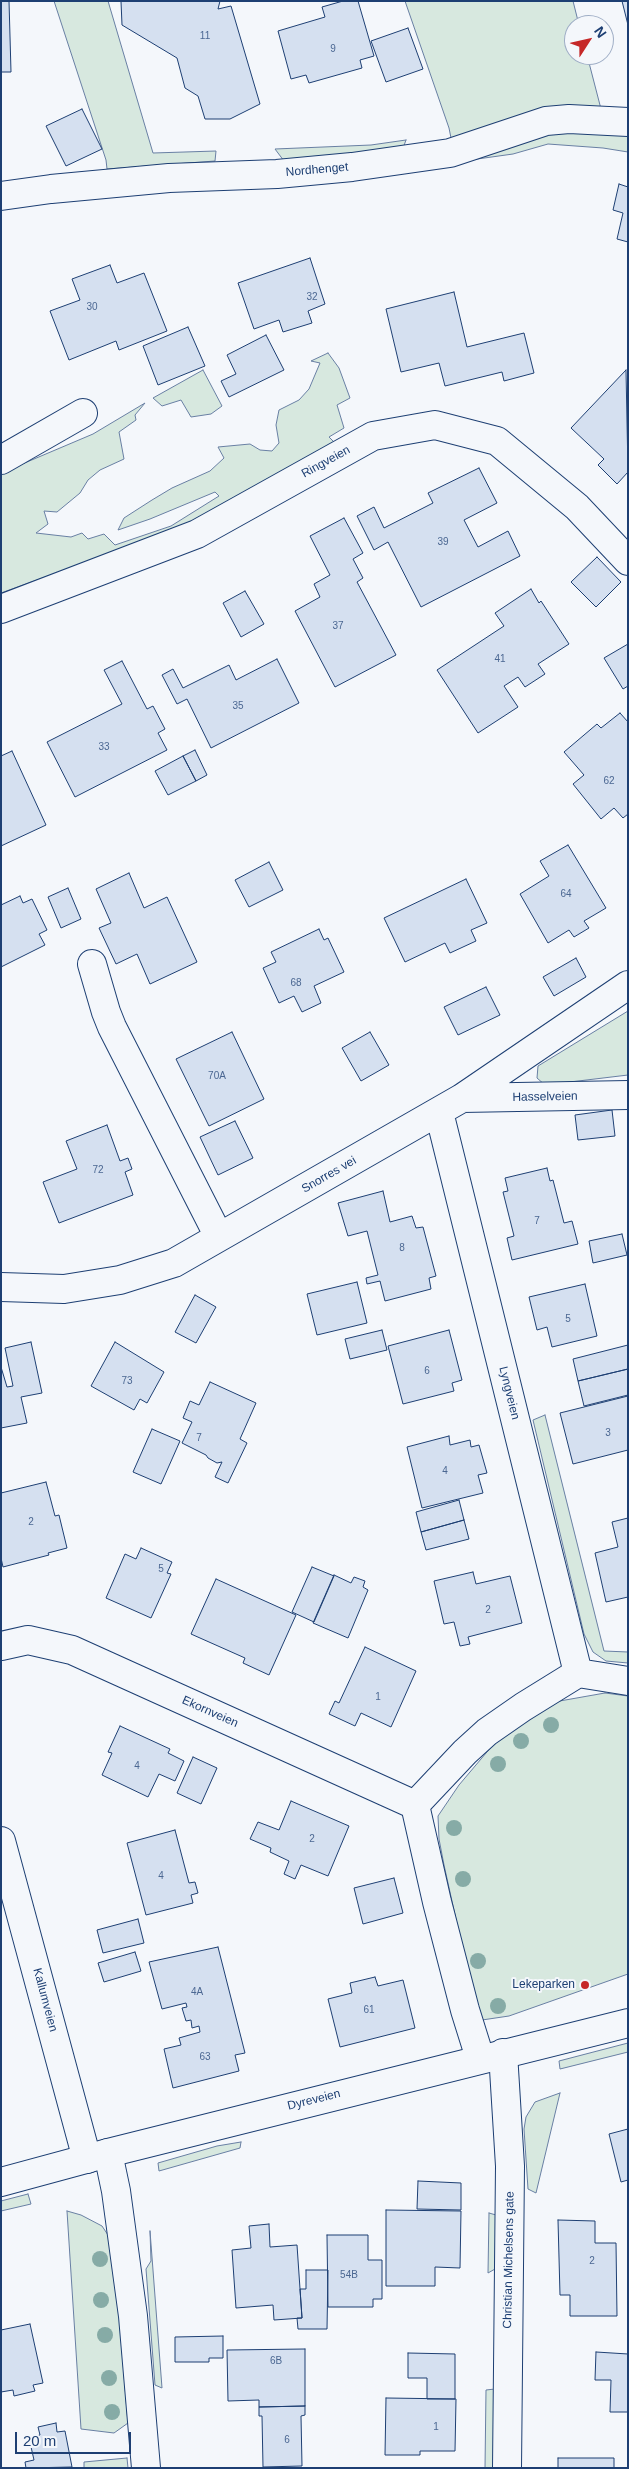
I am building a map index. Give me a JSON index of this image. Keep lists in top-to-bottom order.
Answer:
{
  "streets": {
    "street": [
      "Nordhenget",
      "Ringveien",
      "Hasselveien",
      "Snorres vei",
      "Lyngveien",
      "Ekornveien",
      "Kallumveien",
      "Dyreveien",
      "Christian Michelsens gate"
    ]
  },
  "crossings": [
    ["Hasselveien", "Snorres vei"],
    ["Snorres vei", "Lyngveien"],
    ["Ekornveien", "Christian Michelsens gate"],
    ["Kallumveien", "Dyreveien"],
    ["Dyreveien", "Christian Michelsens gate"]
  ],
  "places": ["Lekeparken"],
  "house_numbers": [
    "11",
    "9",
    "32",
    "30",
    "39",
    "37",
    "41",
    "35",
    "33",
    "62",
    "64",
    "68",
    "70A",
    "72",
    "7",
    "8",
    "5",
    "6",
    "73",
    "3",
    "7",
    "4",
    "2",
    "5",
    "2",
    "1",
    "4",
    "2",
    "4",
    "4A",
    "61",
    "63",
    "2",
    "54B",
    "6B",
    "1",
    "6"
  ],
  "scale_bar": "20 m",
  "north": "top right"
}
